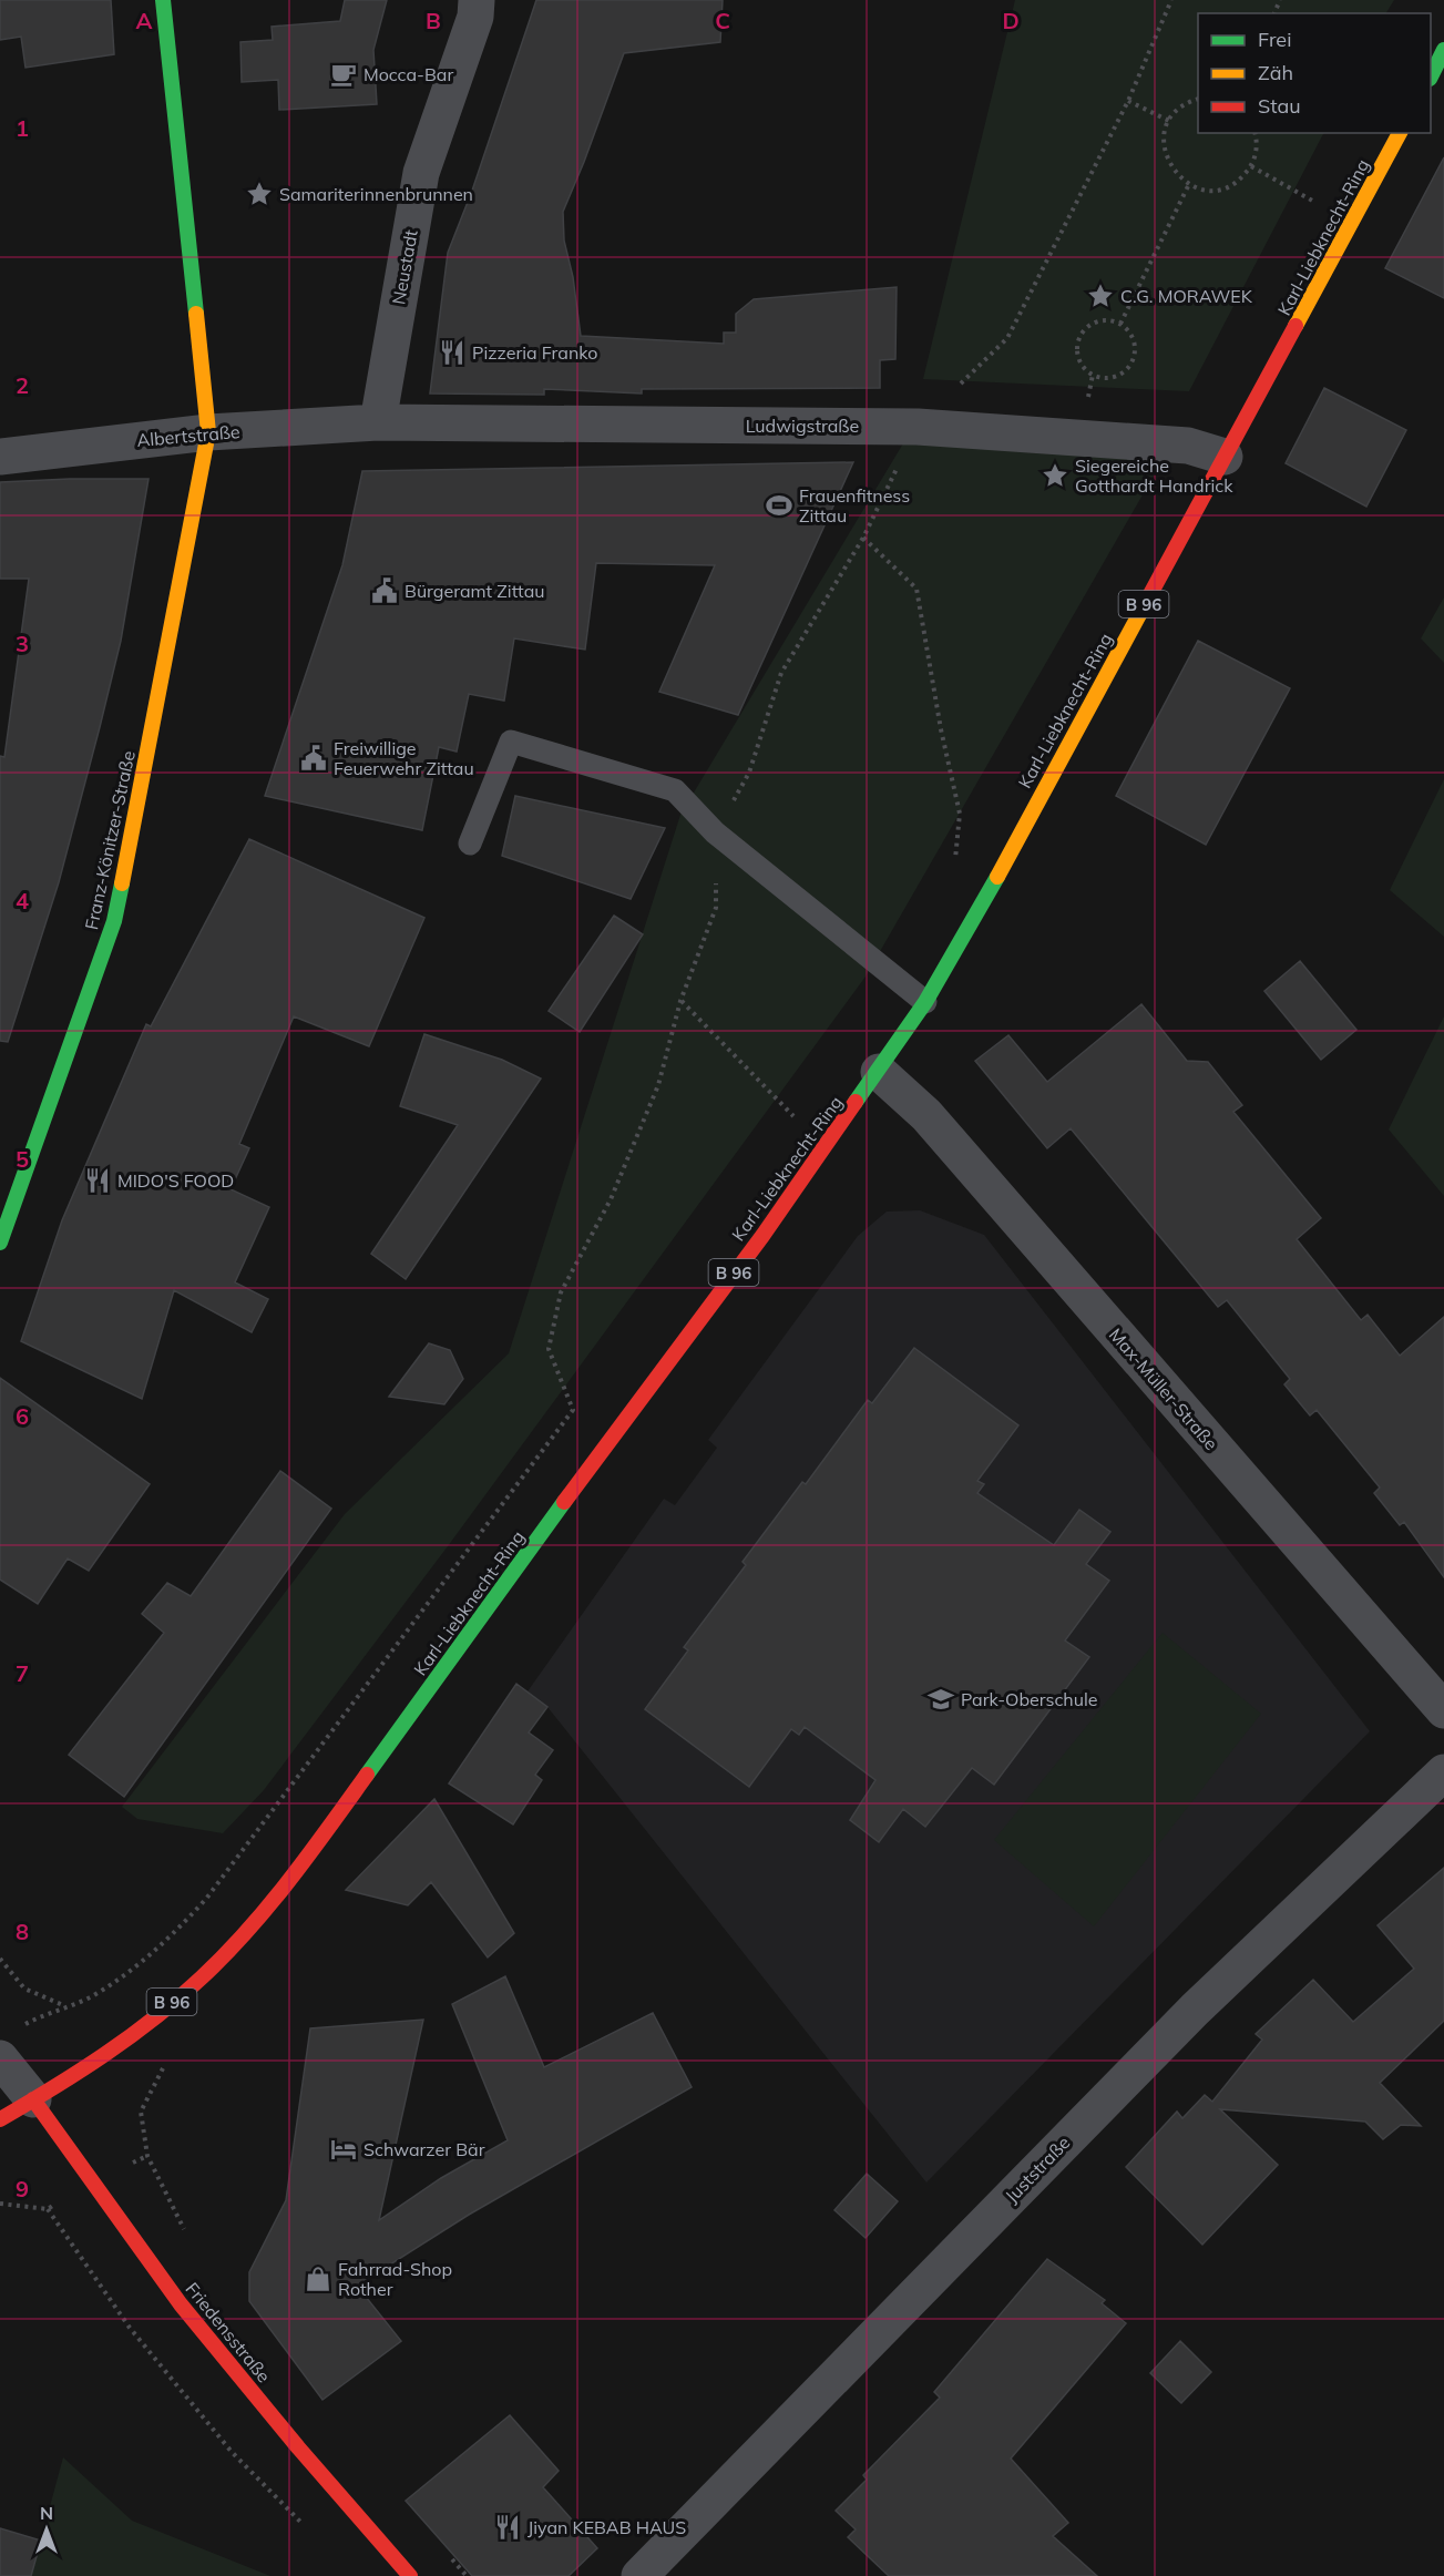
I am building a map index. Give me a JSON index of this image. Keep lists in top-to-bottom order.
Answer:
{
  "streets": {
    "main road": [
      "Karl-Liebknecht-Ring",
      "B 96",
      "Franz-Könitzer-Straße",
      "Friedensstraße"
    ],
    "street": [
      "Neustadt",
      "Ludwigstraße",
      "Albertstraße",
      "Max-Müller-Straße",
      "Juststraße"
    ]
  },
  "crossings": [
    ["Karl-Liebknecht-Ring", "Ludwigstraße"],
    ["Karl-Liebknecht-Ring", "B 96"],
    ["Karl-Liebknecht-Ring", "Max-Müller-Straße"],
    ["Karl-Liebknecht-Ring", "Friedensstraße"],
    ["Neustadt", "Ludwigstraße"],
    ["Neustadt", "Albertstraße"],
    ["Ludwigstraße", "Albertstraße"],
    ["Albertstraße", "Franz-Könitzer-Straße"],
    ["B 96", "Friedensstraße"]
  ],
  "places": {
    "cafe": ["Mocca-Bar"],
    "place": ["Samariterinnenbrunnen", "C.G. MORAWEK", "Siegereiche Gotthardt Handrick"],
    "restaurant": ["Pizzeria Franko", "MIDO'S FOOD", "Jiyan KEBAB HAUS"],
    "sports": ["Frauenfitness Zittau"],
    "public building": ["Bürgeramt Zittau", "Freiwillige Feuerwehr Zittau"],
    "school or university": ["Park-Oberschule"],
    "hotel": ["Schwarzer Bär"],
    "shop": ["Fahrrad-Shop Rother"]
  },
  "legend": ["Frei", "Zäh", "Stau"],
  "north": "top",
  "grid": {
    "columns": [
      "A",
      "B",
      "C",
      "D"
    ],
    "rows": [
      "1",
      "2",
      "3",
      "4",
      "5",
      "6",
      "7",
      "8",
      "9"
    ]
  }
}
